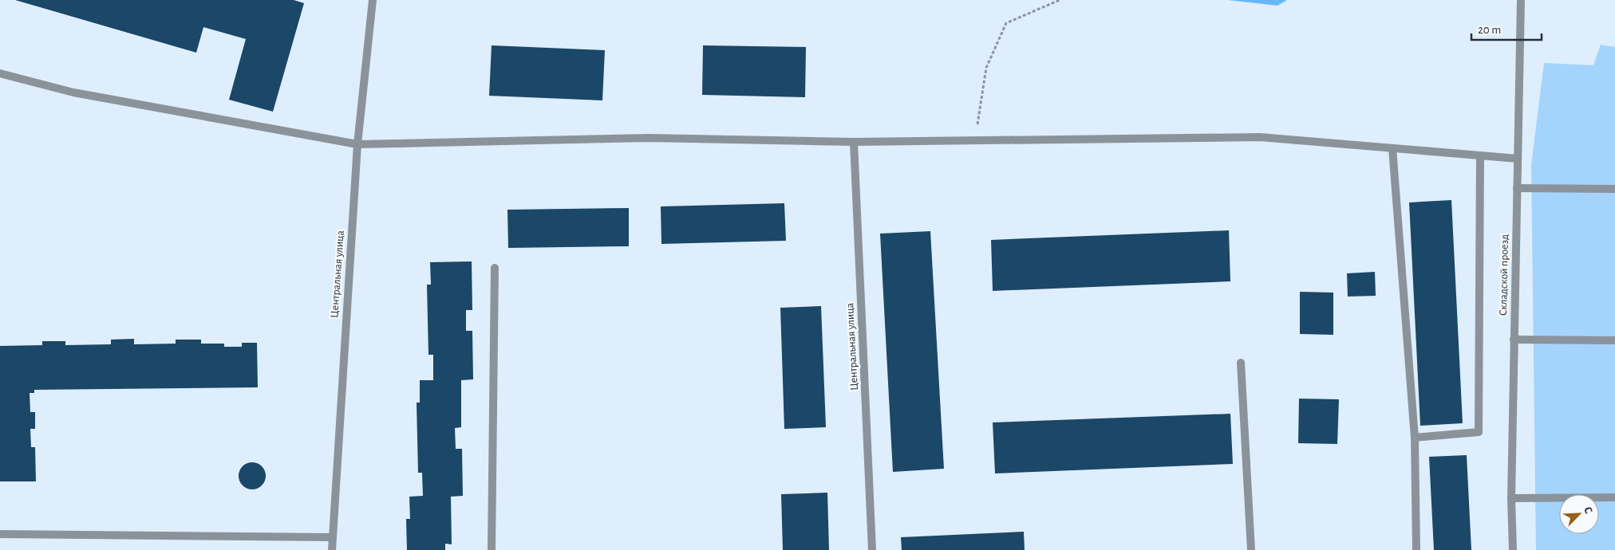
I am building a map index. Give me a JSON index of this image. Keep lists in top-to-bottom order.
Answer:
{
  "streets": {
    "street": ["Центральная улица", "Складской проезд"]
  },
  "scale_bar": "20 m",
  "north": "top right"
}
